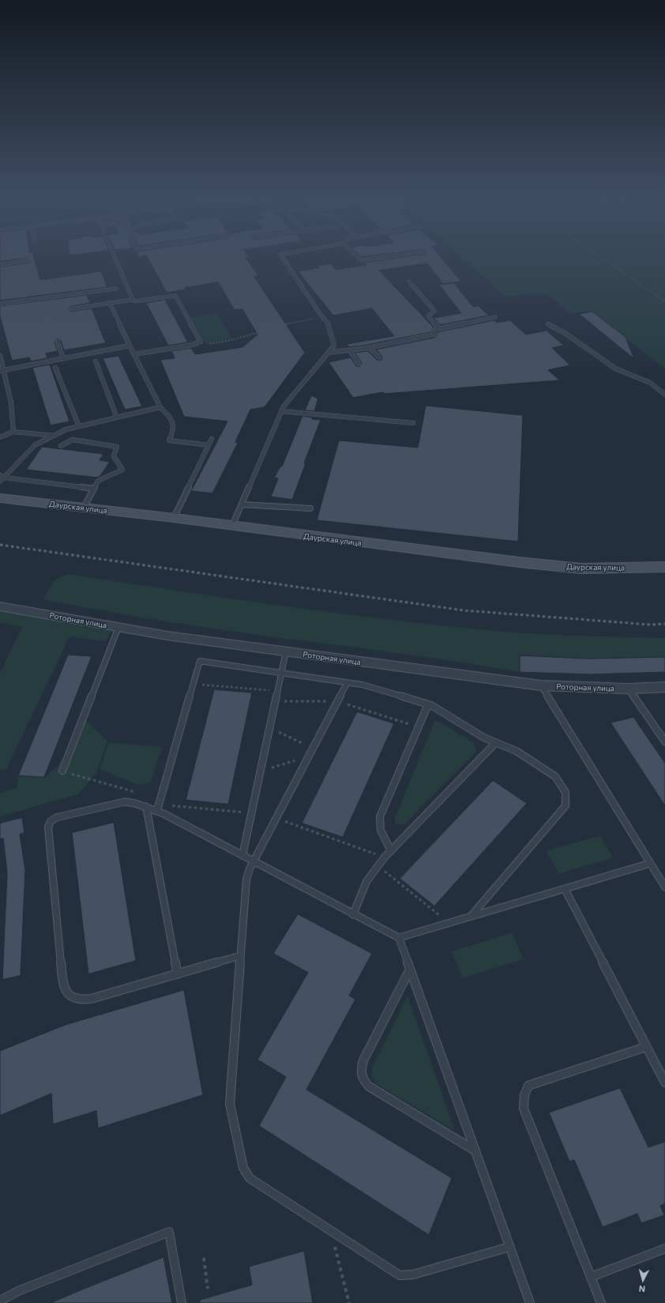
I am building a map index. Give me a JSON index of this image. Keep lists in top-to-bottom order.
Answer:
{
  "streets": {
    "street": ["Даурская улица", "Роторная улица"]
  },
  "north": "bottom"
}
